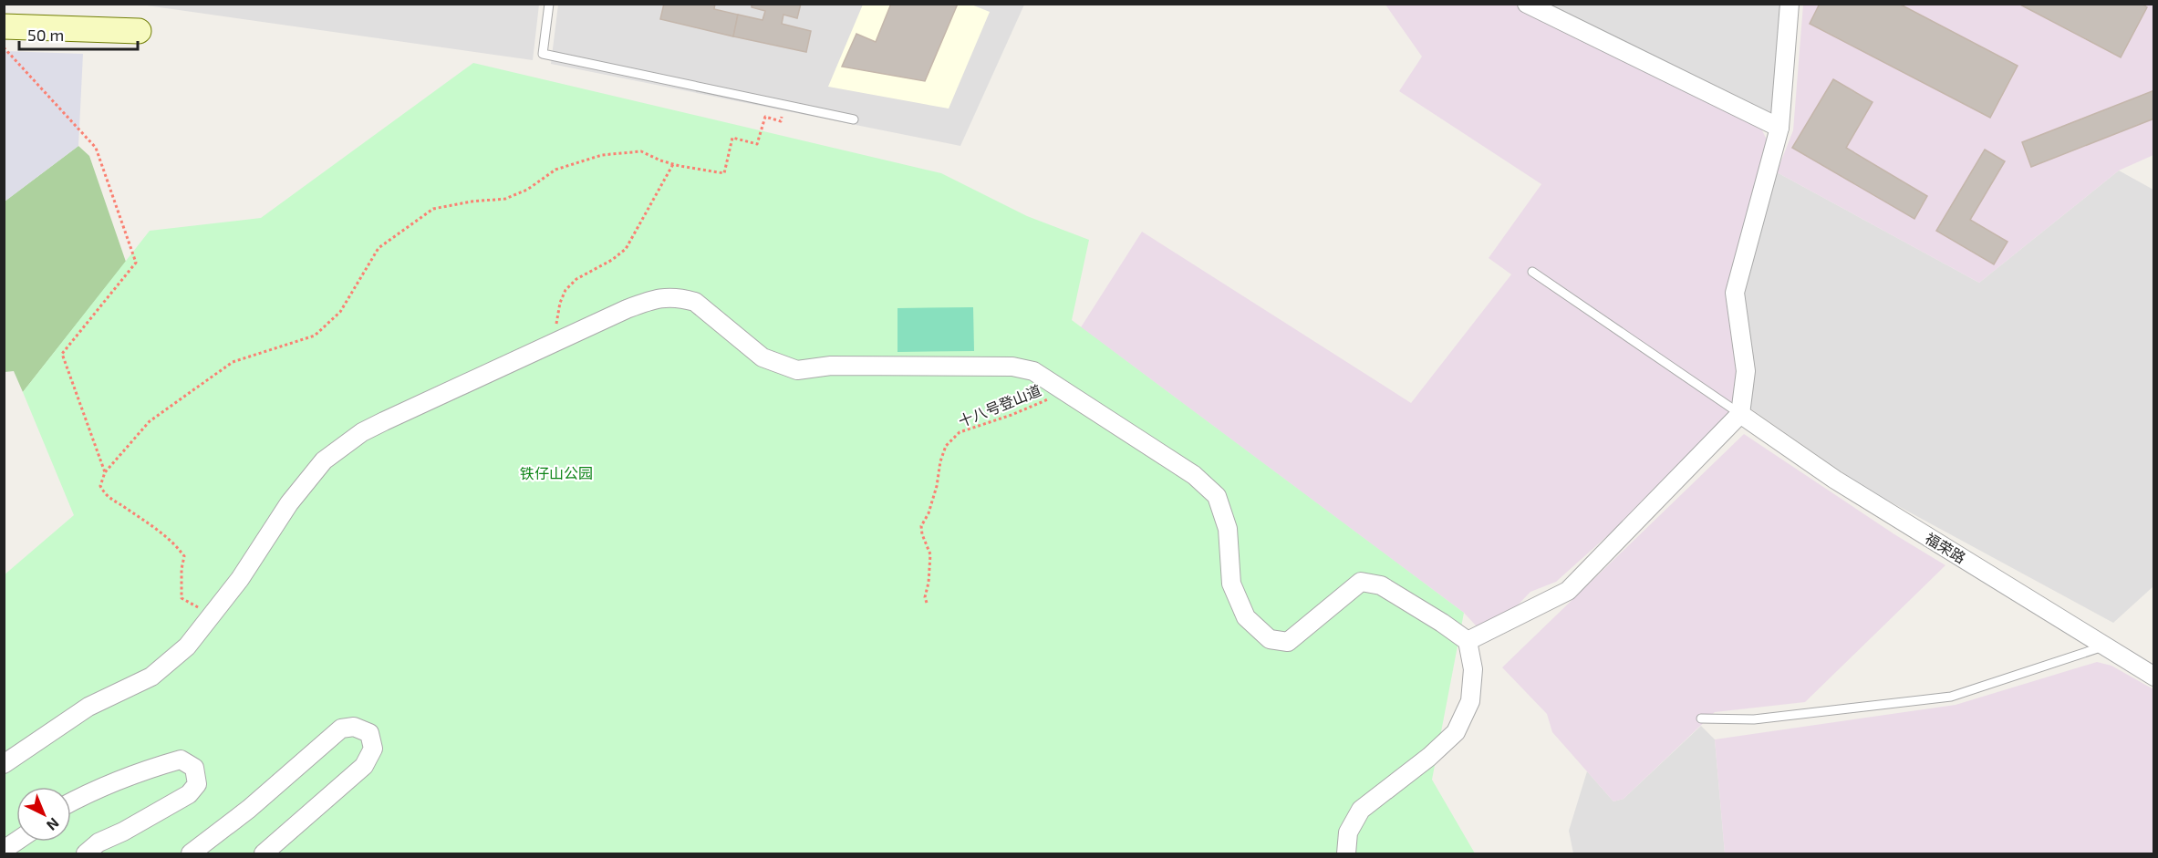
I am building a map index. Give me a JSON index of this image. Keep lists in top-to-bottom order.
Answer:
{
  "streets": {
    "street": ["福荣路"],
    "path": ["十八号登山道"]
  },
  "parks": ["铁仔山公园"],
  "scale_bar": "50 m",
  "north": "bottom right"
}
